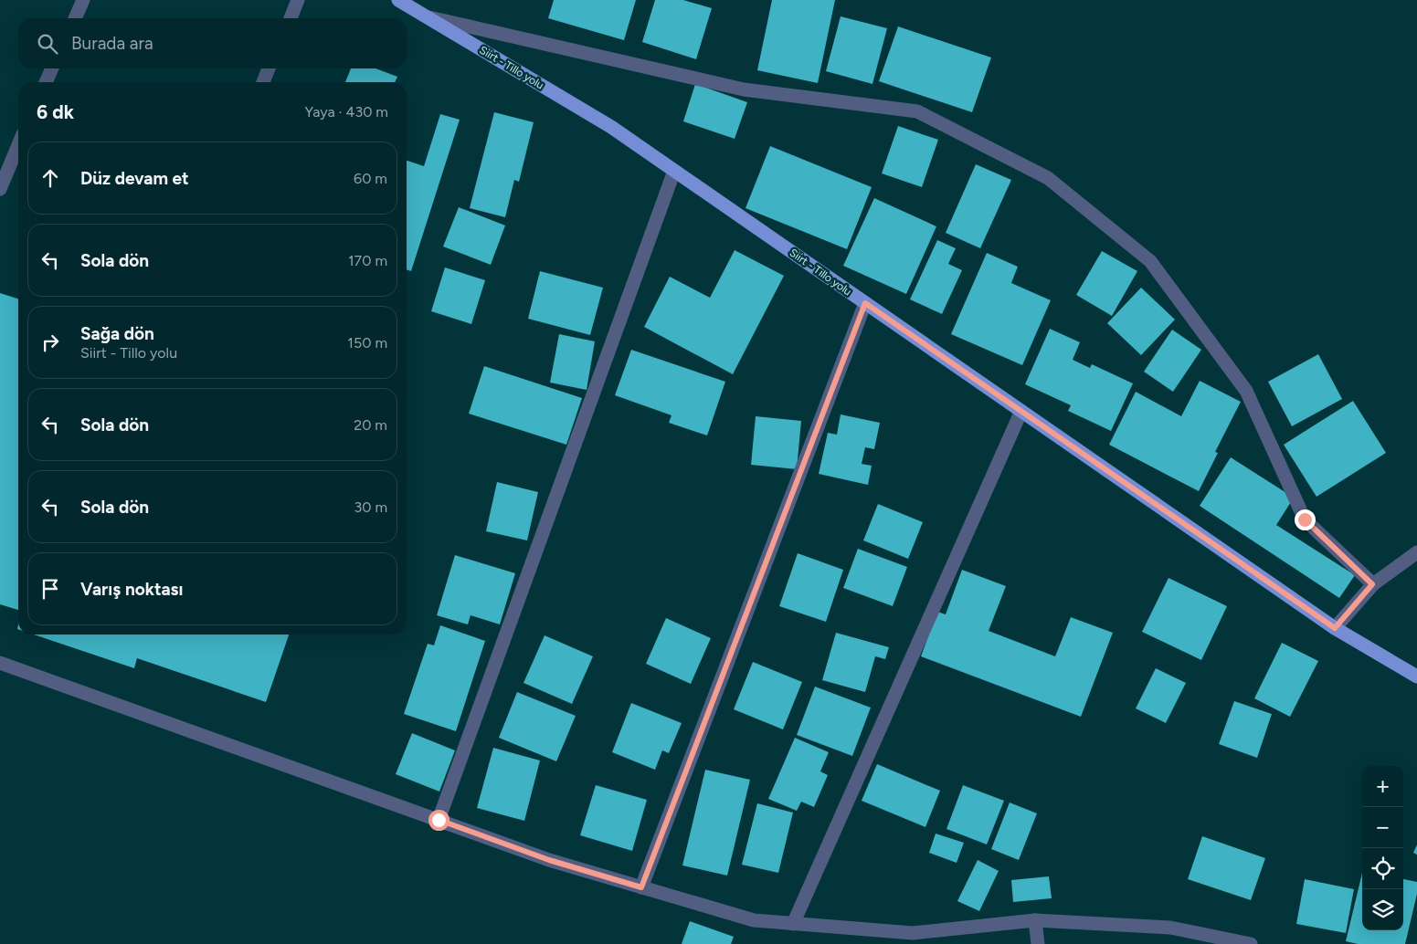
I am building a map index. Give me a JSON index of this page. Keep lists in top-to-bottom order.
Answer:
{
  "streets": {
    "main road": ["Siirt - Tillo yolu"]
  },
  "page": {
    "search": "Burada ara",
    "heading": ["6 dk", "Yaya · 430 m"],
    "list": [
      ["Düz devam et", "60 m"],
      ["Sola dön", "170 m"],
      ["Sağa dön", "Siirt - Tillo yolu", "150 m"],
      ["Sola dön", "20 m"],
      ["Sola dön", "30 m"],
      "Varış noktası"
    ],
    "map_buttons": ["+", "−"]
  }
}
